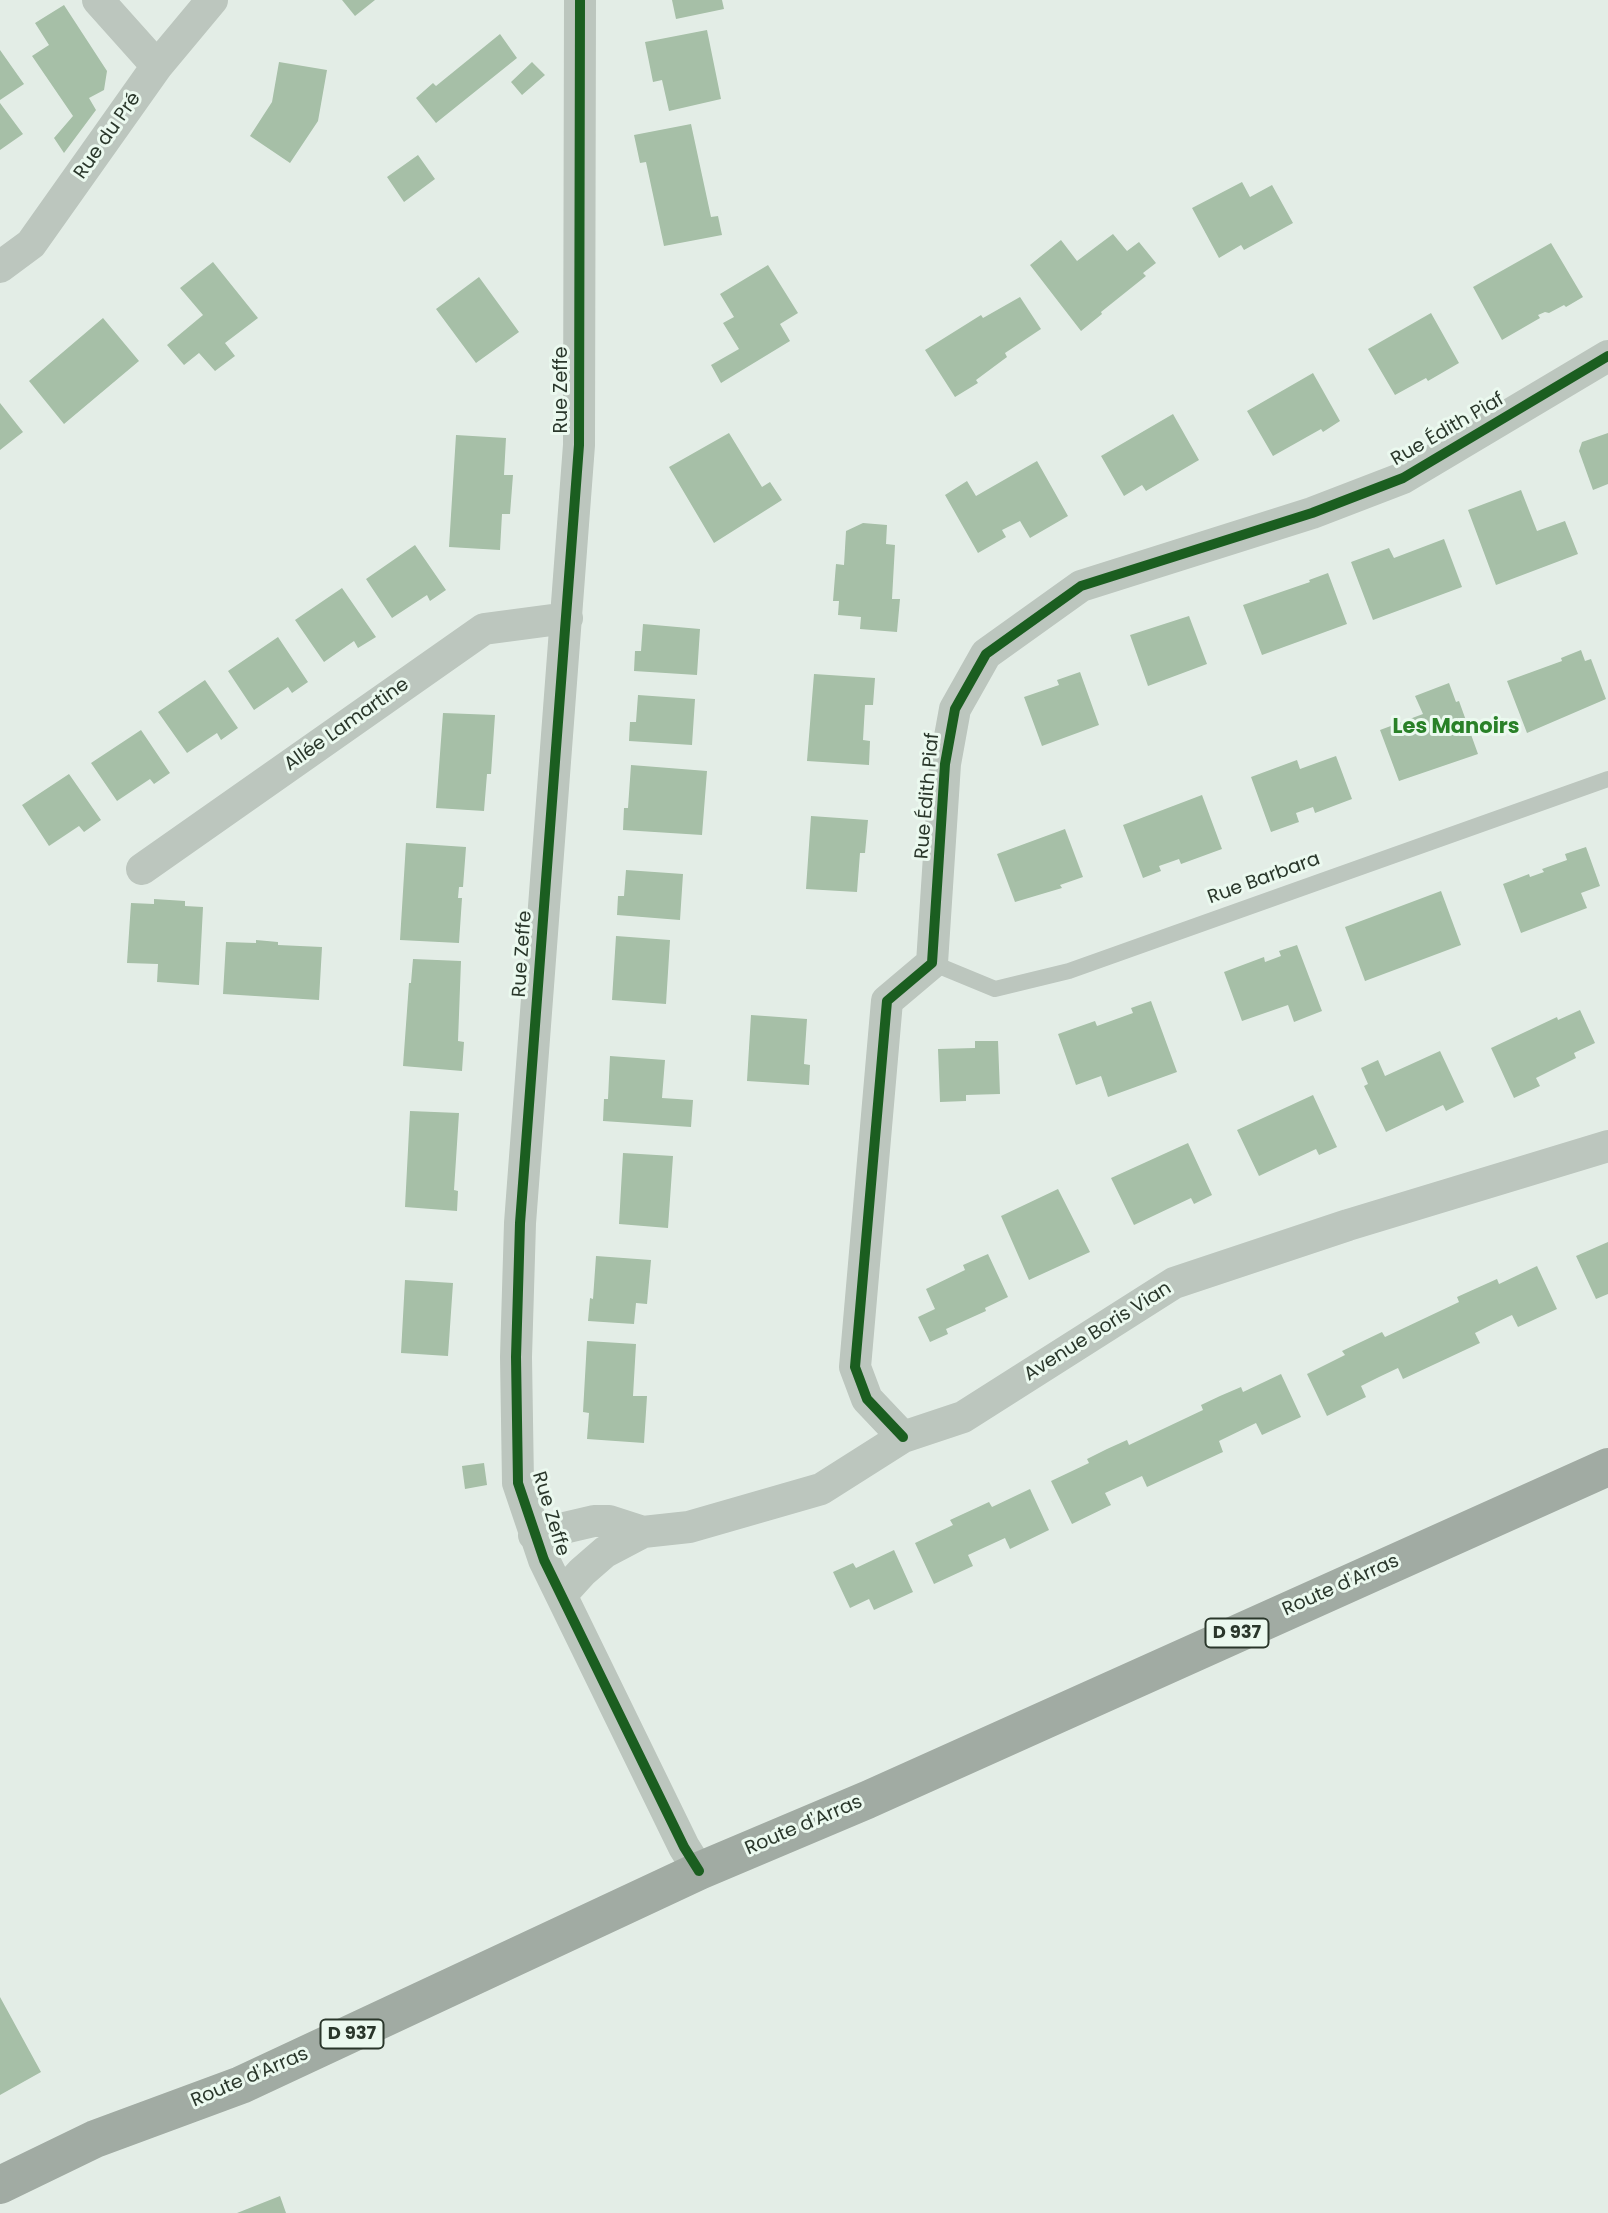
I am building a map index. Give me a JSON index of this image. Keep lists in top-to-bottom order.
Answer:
{
  "streets": {
    "main road": ["Route d'Arras", "D 937"],
    "street": [
      "Rue du Pré",
      "Rue Zeffe",
      "Rue Édith Piaf",
      "Allée Lamartine",
      "Avenue Boris Vian"
    ],
    "lane": ["Rue Barbara"]
  },
  "crossings": [
    ["Rue Zeffe", "Allée Lamartine"],
    ["Rue Zeffe", "Avenue Boris Vian"],
    ["Rue Zeffe", "Route d'Arras"],
    ["Rue Édith Piaf", "Rue Barbara"]
  ],
  "districts": ["Les Manoirs"]
}
